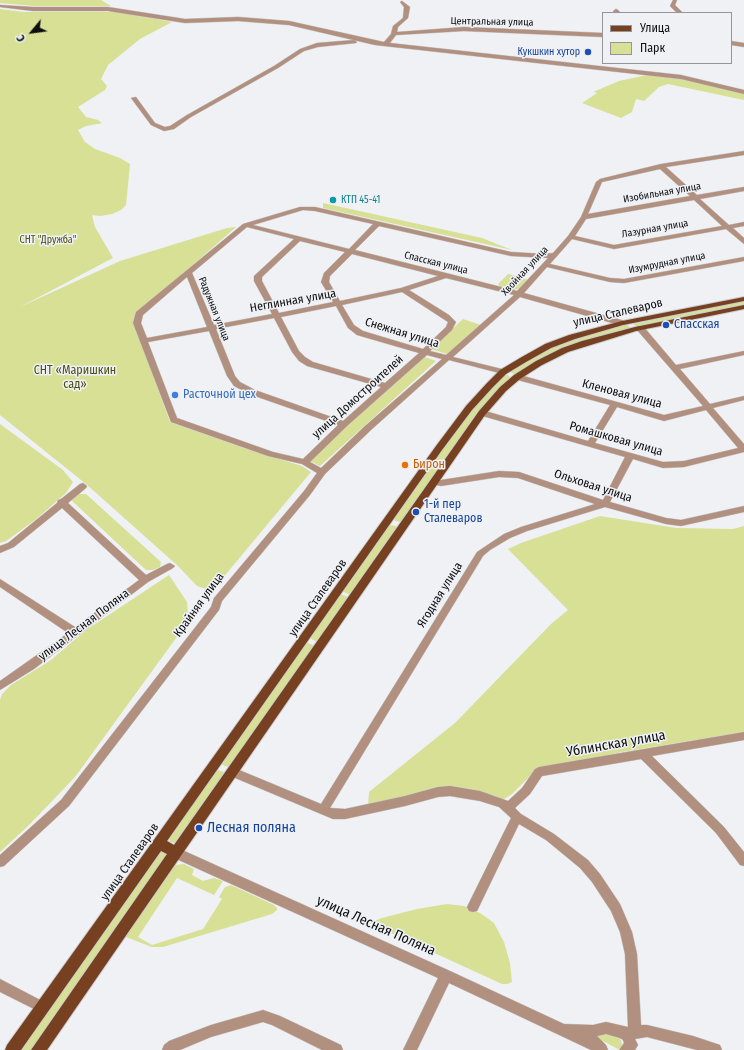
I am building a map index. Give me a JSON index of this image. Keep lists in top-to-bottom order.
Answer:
{
  "streets": {
    "main road": ["улица Сталеваров"],
    "street": [
      "Центральная улица",
      "Изобильная улица",
      "Лазурная улица",
      "Спасская улица",
      "Изумрудная улица",
      "Хвойная улица",
      "Неглинная улица",
      "Радужная улица",
      "Снежная улица",
      "Кленовая улица",
      "улица Домостроителей",
      "Ромашковая улица",
      "Ольховая улица",
      "Ягодная улица",
      "Крайняя улица",
      "улица Лесная Поляна",
      "Ублинская улица"
    ]
  },
  "crossings": [
    ["Изобильная улица", "Хвойная улица"],
    ["Лазурная улица", "Хвойная улица"],
    ["Спасская улица", "Хвойная улица"],
    ["Спасская улица", "Неглинная улица"],
    ["Спасская улица", "Радужная улица"],
    ["Спасская улица", "улица Сталеваров"],
    ["Спасская улица", "Снежная улица"],
    ["Изумрудная улица", "Хвойная улица"],
    ["Хвойная улица", "Радужная улица"],
    ["Хвойная улица", "Снежная улица"],
    ["Хвойная улица", "Крайняя улица"],
    ["Неглинная улица", "Радужная улица"],
    ["Неглинная улица", "Снежная улица"],
    ["Неглинная улица", "улица Домостроителей"],
    ["Радужная улица", "Снежная улица"],
    ["Радужная улица", "улица Домостроителей"],
    ["улица Сталеваров", "Снежная улица"],
    ["улица Сталеваров", "Кленовая улица"],
    ["улица Сталеваров", "Ромашковая улица"],
    ["улица Сталеваров", "Ольховая улица"],
    ["улица Сталеваров", "улица Лесная Поляна"],
    ["Снежная улица", "улица Домостроителей"],
    ["Снежная улица", "Крайняя улица"],
    ["Ольховая улица", "Ягодная улица"]
  ],
  "parks": ["СНТ \"Дружба\"", "СНТ «Маришкин сад»"],
  "places": [
    "Кукшкин хутор",
    "КТП 45-41",
    "Спасская",
    "Расточной цех",
    "Бирон",
    "1-й пер Сталеваров",
    "Лесная поляна"
  ],
  "legend": ["Улица", "Парк"],
  "north": "bottom left"
}
